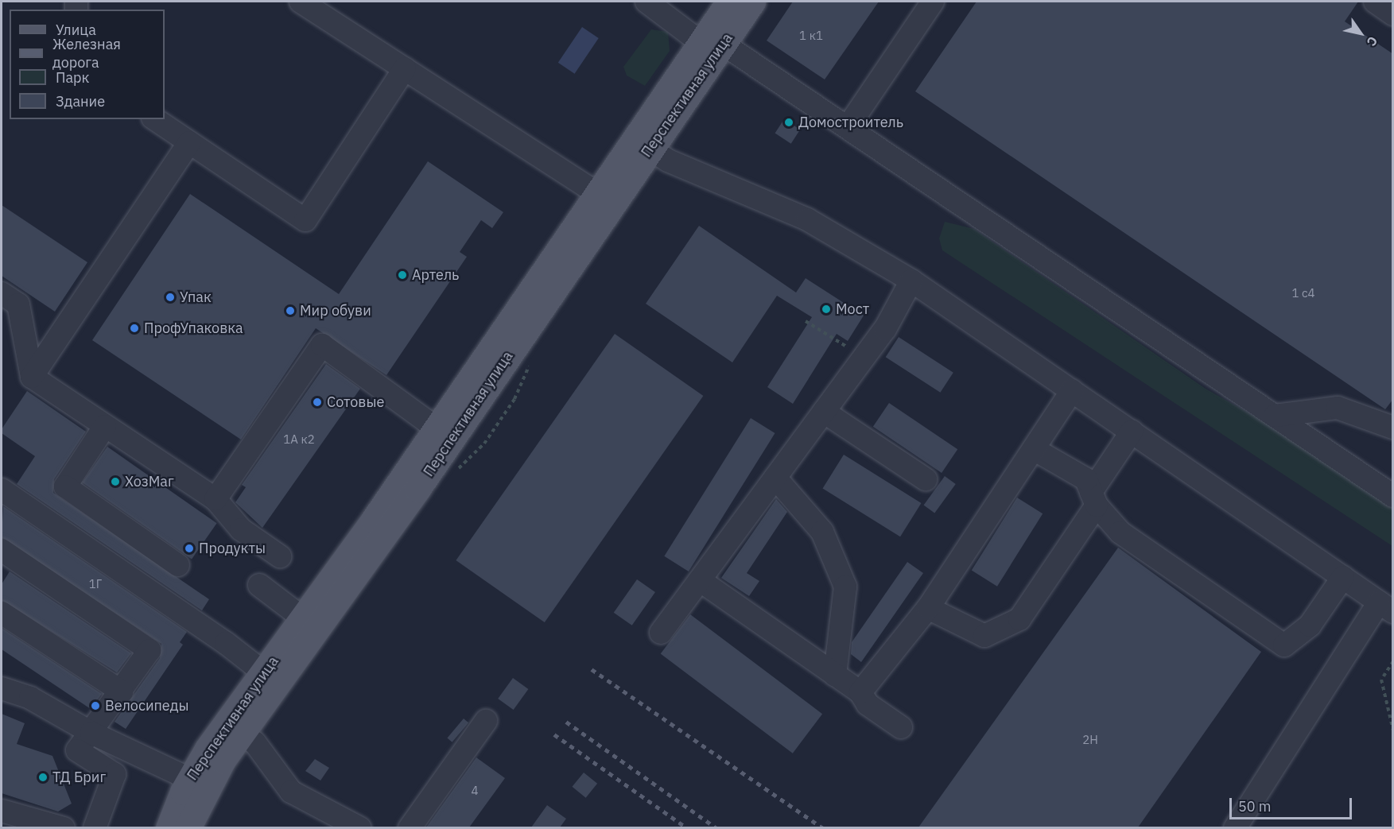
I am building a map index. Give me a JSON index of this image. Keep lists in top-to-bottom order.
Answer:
{
  "streets": {
    "main road": ["Перспективная улица"]
  },
  "places": [
    "Домостроитель",
    "Артель",
    "Упак",
    "Мост",
    "Мир обуви",
    "ПрофУпаковка",
    "Сотовые",
    "ХозМаг",
    "Продукты",
    "Велосипеды",
    "ТД Бриг"
  ],
  "house_numbers": [
    "1 к1",
    "1 с4",
    "1А к2",
    "1Г",
    "2Н",
    "4"
  ],
  "legend": [
    "Улица",
    "Железная дорога",
    "Парк",
    "Здание"
  ],
  "scale_bar": "50 m",
  "north": "bottom right"
}
